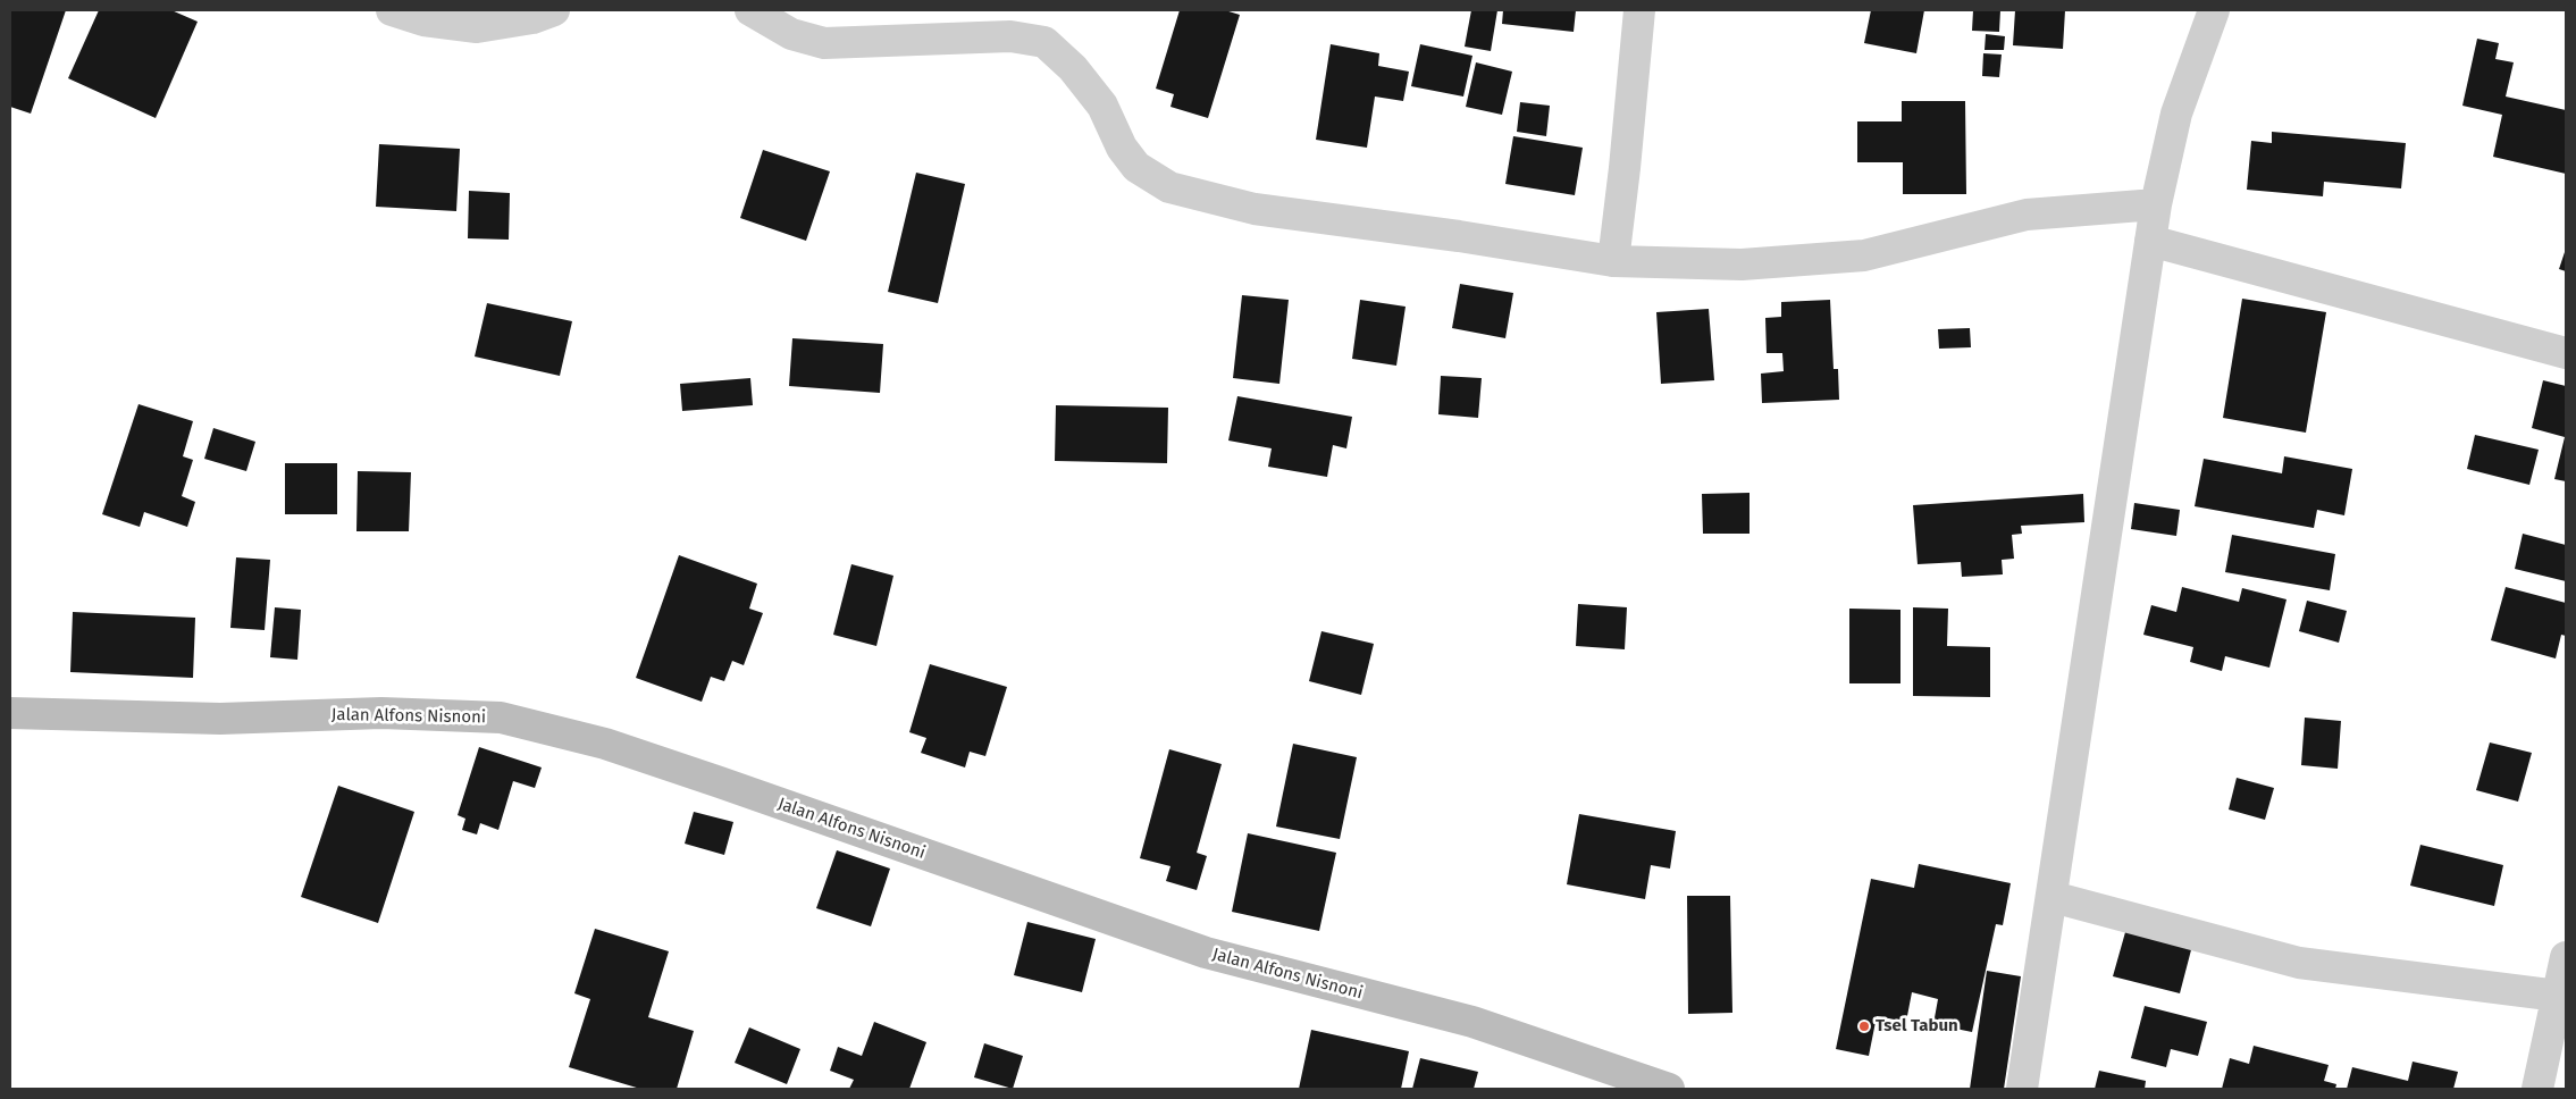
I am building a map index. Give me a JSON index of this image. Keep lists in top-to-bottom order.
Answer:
{
  "streets": {
    "main road": ["Jalan Alfons Nisnoni"]
  },
  "places": ["Tsel Tabun"]
}
